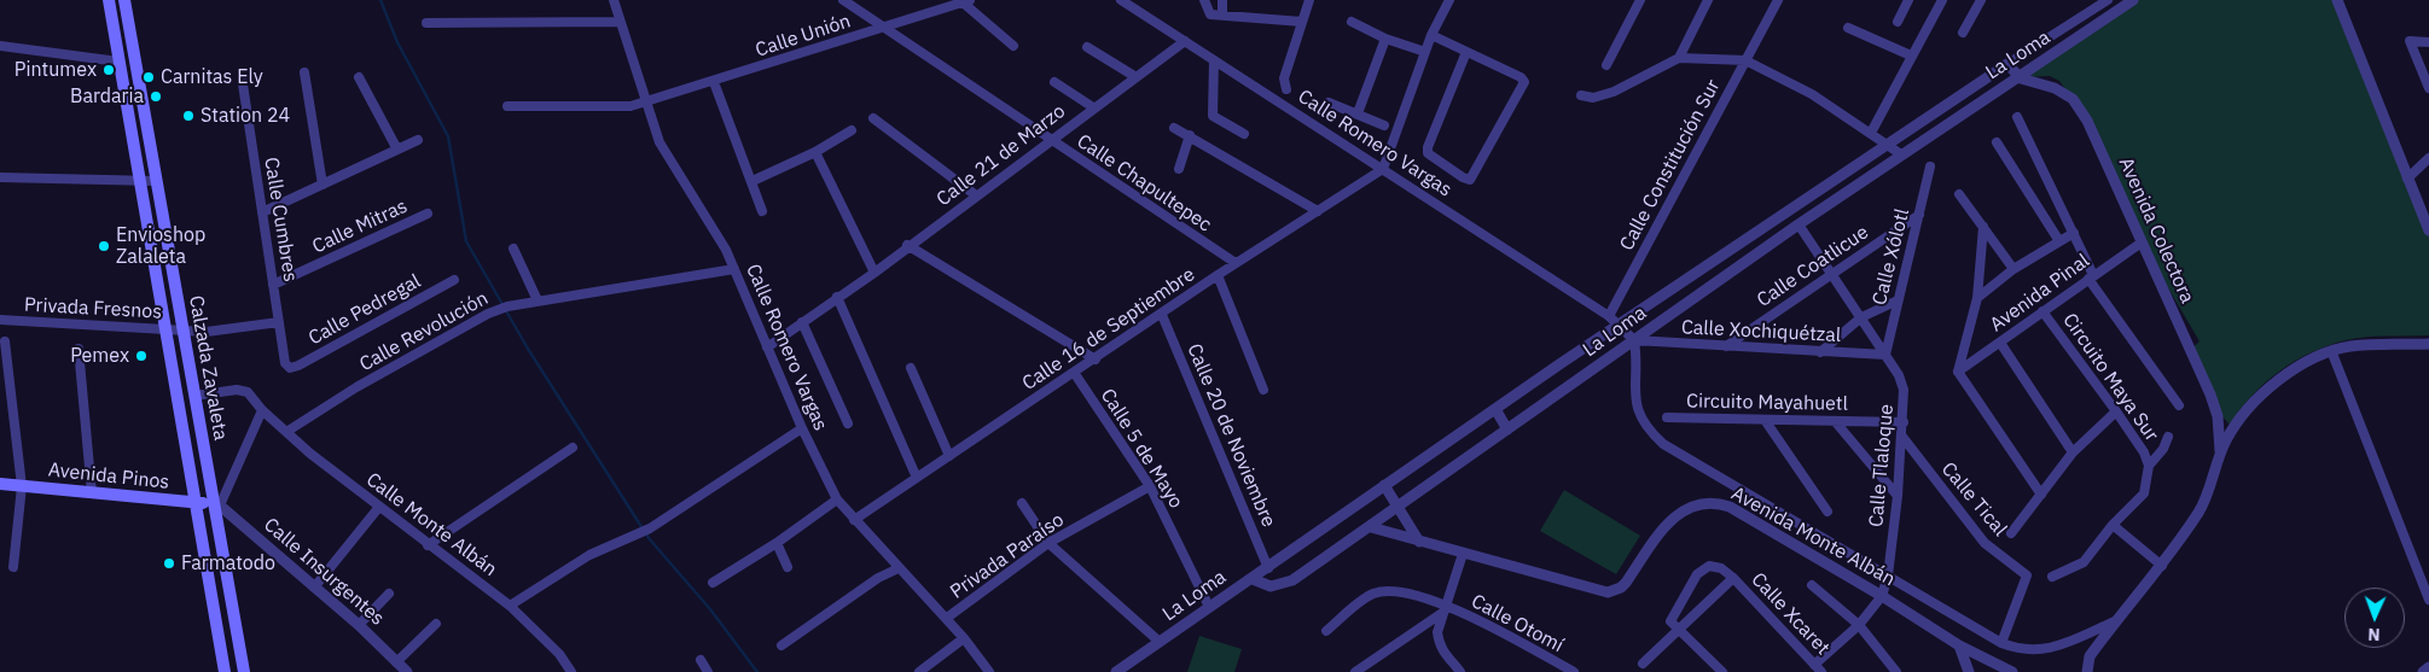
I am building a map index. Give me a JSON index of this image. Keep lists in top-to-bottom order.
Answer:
{
  "streets": {
    "main road": ["Calzada Zavaleta", "Avenida Pinos"],
    "street": [
      "Calle Unión",
      "La Loma",
      "Calle Romero Vargas",
      "Calle 21 de Marzo",
      "Calle Constitución Sur",
      "Calle Chapultepec",
      "Calle Cumbres",
      "Calle Mitras",
      "Avenida Colectora",
      "Calle Xólotl",
      "Calle Coatlicue",
      "Avenida Pinal",
      "Privada Fresnos",
      "Calle Pedregal",
      "Calle 16 de Septiembre",
      "Calle Revolución",
      "Calle Xochiquétzal",
      "Circuito Maya Sur",
      "Circuito Mayahuetl",
      "Calle 20 de Noviembre",
      "Calle 5 de Mayo",
      "Calle Tlaloque",
      "Calle Tical",
      "Calle Monte Albán",
      "Avenida Monte Albán",
      "Privada Paraíso",
      "Calle Insurgentes",
      "Calle Xcaret",
      "Calle Otomí"
    ]
  },
  "crossings": [
    ["Calle Unión", "Calle Romero Vargas"],
    ["Calle Unión", "Calle Chapultepec"],
    ["La Loma", "Avenida Colectora"],
    ["La Loma", "Calle Xochiquétzal"],
    ["La Loma", "Calle 5 de Mayo"],
    ["La Loma", "Calle Tlaloque"],
    ["La Loma", "Avenida Monte Albán"],
    ["Calle Romero Vargas", "Calle 21 de Marzo"],
    ["Calle Romero Vargas", "Calle Constitución Sur"],
    ["Calle Romero Vargas", "Calle 16 de Septiembre"],
    ["Calle Romero Vargas", "Calle Revolución"],
    ["Calle Romero Vargas", "Privada Paraíso"],
    ["Calle 21 de Marzo", "Calle Chapultepec"],
    ["Calle Chapultepec", "Calle 16 de Septiembre"],
    ["Calle Cumbres", "Calle Mitras"],
    ["Calle Cumbres", "Privada Fresnos"],
    ["Calle Cumbres", "Calle Pedregal"],
    ["Avenida Colectora", "Avenida Pinal"],
    ["Calle Xólotl", "Calle Coatlicue"],
    ["Calle Xólotl", "Calle Xochiquétzal"],
    ["Calle Xólotl", "Calle Tlaloque"],
    ["Calle Coatlicue", "Calle Xochiquétzal"],
    ["Calle Coatlicue", "Calle Tlaloque"],
    ["Avenida Pinal", "Circuito Maya Sur"],
    ["Privada Fresnos", "Calzada Zavaleta"],
    ["Calle 16 de Septiembre", "Calle 20 de Noviembre"],
    ["Calle 16 de Septiembre", "Calle 5 de Mayo"],
    ["Calle Revolución", "Calle Monte Albán"],
    ["Calle Xochiquétzal", "Calle Tlaloque"],
    ["Calzada Zavaleta", "Avenida Pinos"],
    ["Calzada Zavaleta", "Calle Monte Albán"],
    ["Calzada Zavaleta", "Calle Insurgentes"],
    ["Circuito Mayahuetl", "Calle Tlaloque"],
    ["Calle 5 de Mayo", "Privada Paraíso"],
    ["Calle Tlaloque", "Calle Tical"],
    ["Calle Tlaloque", "Avenida Monte Albán"],
    ["Avenida Pinos", "Calle Insurgentes"]
  ],
  "places": [
    "Pintumex",
    "Carnitas Ely",
    "Bardaria",
    "Station 24",
    "Envioshop Zalaleta",
    "Pemex",
    "Farmatodo"
  ],
  "north": "bottom"
}
